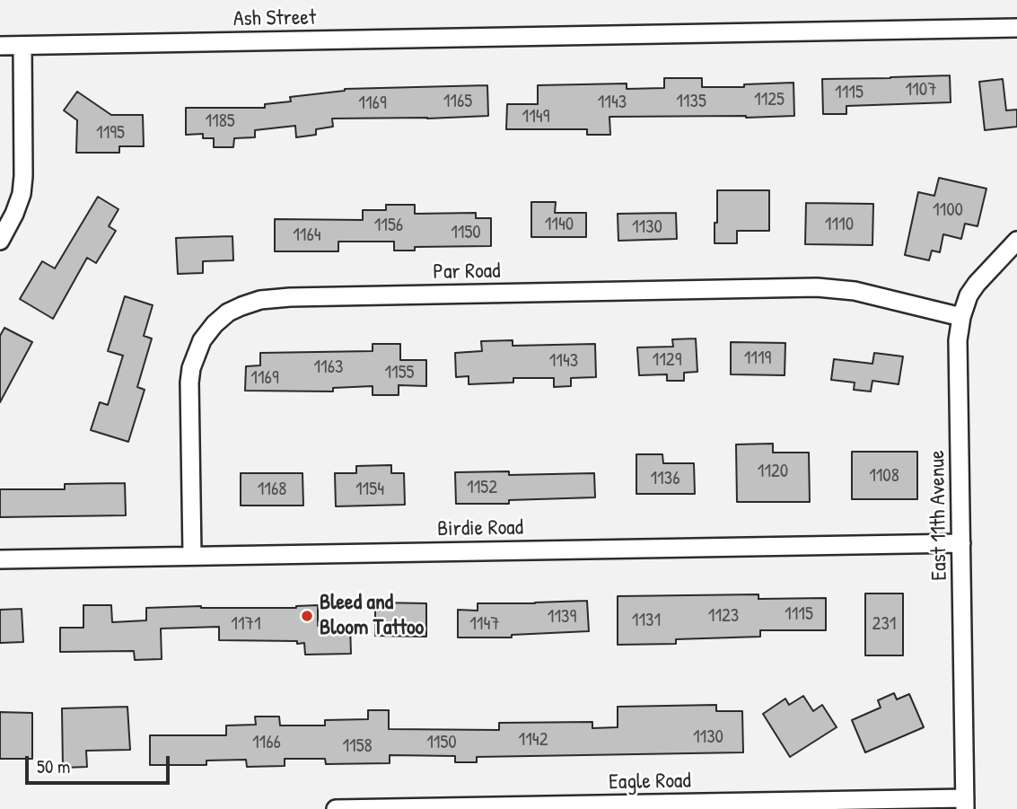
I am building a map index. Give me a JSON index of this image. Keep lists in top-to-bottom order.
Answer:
{
  "streets": {
    "street": [
      "Ash Street",
      "Par Road",
      "East 11th Avenue",
      "Birdie Road",
      "Eagle Road"
    ]
  },
  "crossings": [
    ["Par Road", "East 11th Avenue"],
    ["Par Road", "Birdie Road"],
    ["East 11th Avenue", "Birdie Road"],
    ["East 11th Avenue", "Eagle Road"]
  ],
  "places": ["Bleed and Bloom Tattoo"],
  "house_numbers": [
    "1107",
    "1115",
    "1125",
    "1165",
    "1135",
    "1143",
    "1169",
    "1149",
    "1185",
    "1195",
    "1100",
    "1140",
    "1110",
    "1156",
    "1130",
    "1150",
    "1164",
    "1119",
    "1129",
    "1143",
    "1163",
    "1155",
    "1169",
    "1120",
    "1108",
    "1136",
    "1152",
    "1168",
    "1154",
    "1115",
    "1123",
    "1139",
    "1131",
    "1171",
    "1147",
    "231",
    "1130",
    "1142",
    "1166",
    "1150",
    "1158"
  ],
  "scale_bar": "50 m"
}
